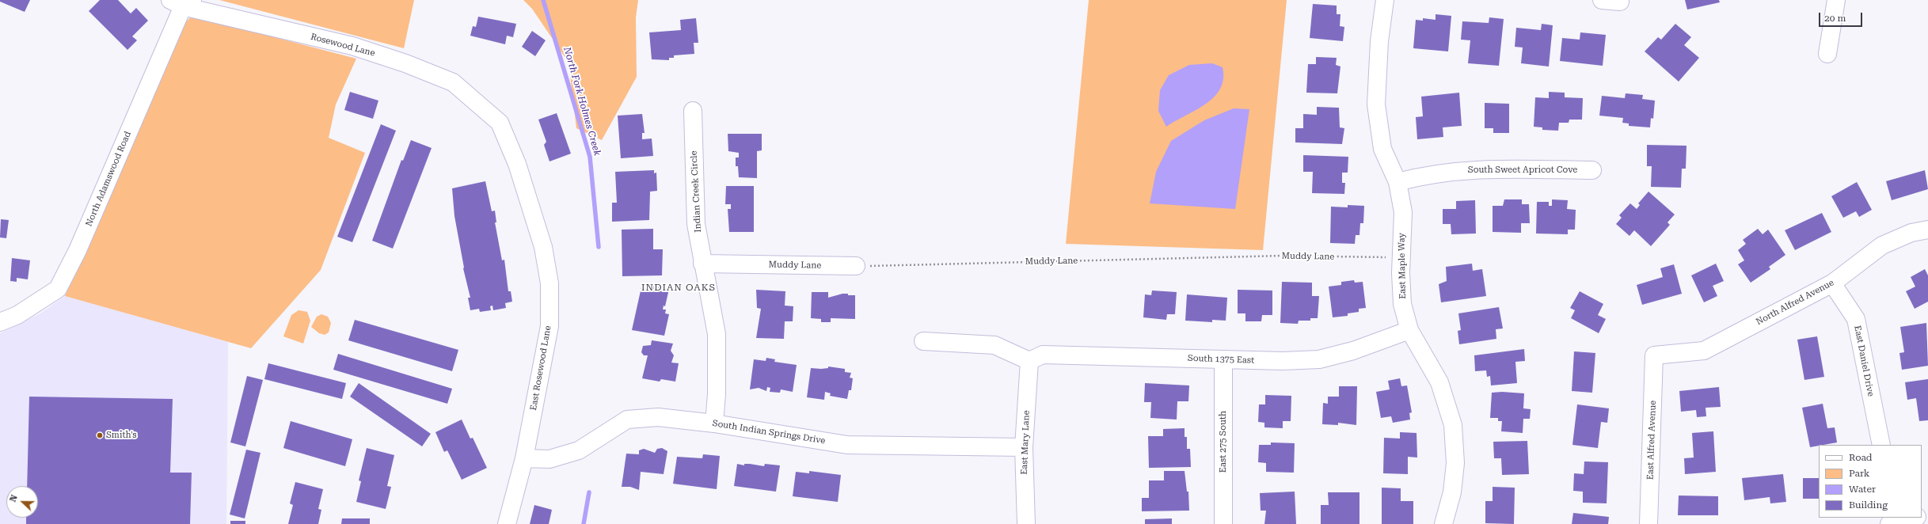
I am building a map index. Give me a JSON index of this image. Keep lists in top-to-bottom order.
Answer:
{
  "streets": {
    "street": [
      "Rosewood Lane",
      "South Sweet Apricot Cove",
      "North Adamswood Road",
      "Indian Creek Circle",
      "Muddy Lane",
      "East Maple Way",
      "North Alfred Avenue",
      "South 1375 East",
      "East Daniel Drive",
      "East Rosewood Lane",
      "South Indian Springs Drive",
      "East Alfred Avenue",
      "East 275 South",
      "East Mary Lane"
    ]
  },
  "crossings": [
    ["Rosewood Lane", "North Adamswood Road"],
    ["Rosewood Lane", "East Rosewood Lane"],
    ["South Sweet Apricot Cove", "East Maple Way"],
    ["Indian Creek Circle", "Muddy Lane"],
    ["Indian Creek Circle", "South Indian Springs Drive"],
    ["Muddy Lane", "East Maple Way"],
    ["East Maple Way", "South 1375 East"],
    ["North Alfred Avenue", "East Daniel Drive"],
    ["North Alfred Avenue", "East Alfred Avenue"],
    ["South 1375 East", "East 275 South"],
    ["South 1375 East", "East Mary Lane"],
    ["East Rosewood Lane", "South Indian Springs Drive"],
    ["South Indian Springs Drive", "East Mary Lane"]
  ],
  "districts": ["INDIAN OAKS"],
  "water": ["North Fork Holmes Creek"],
  "places": ["Smith's"],
  "legend": [
    "Road",
    "Park",
    "Water",
    "Building"
  ],
  "scale_bar": "20 m",
  "north": "left"
}
